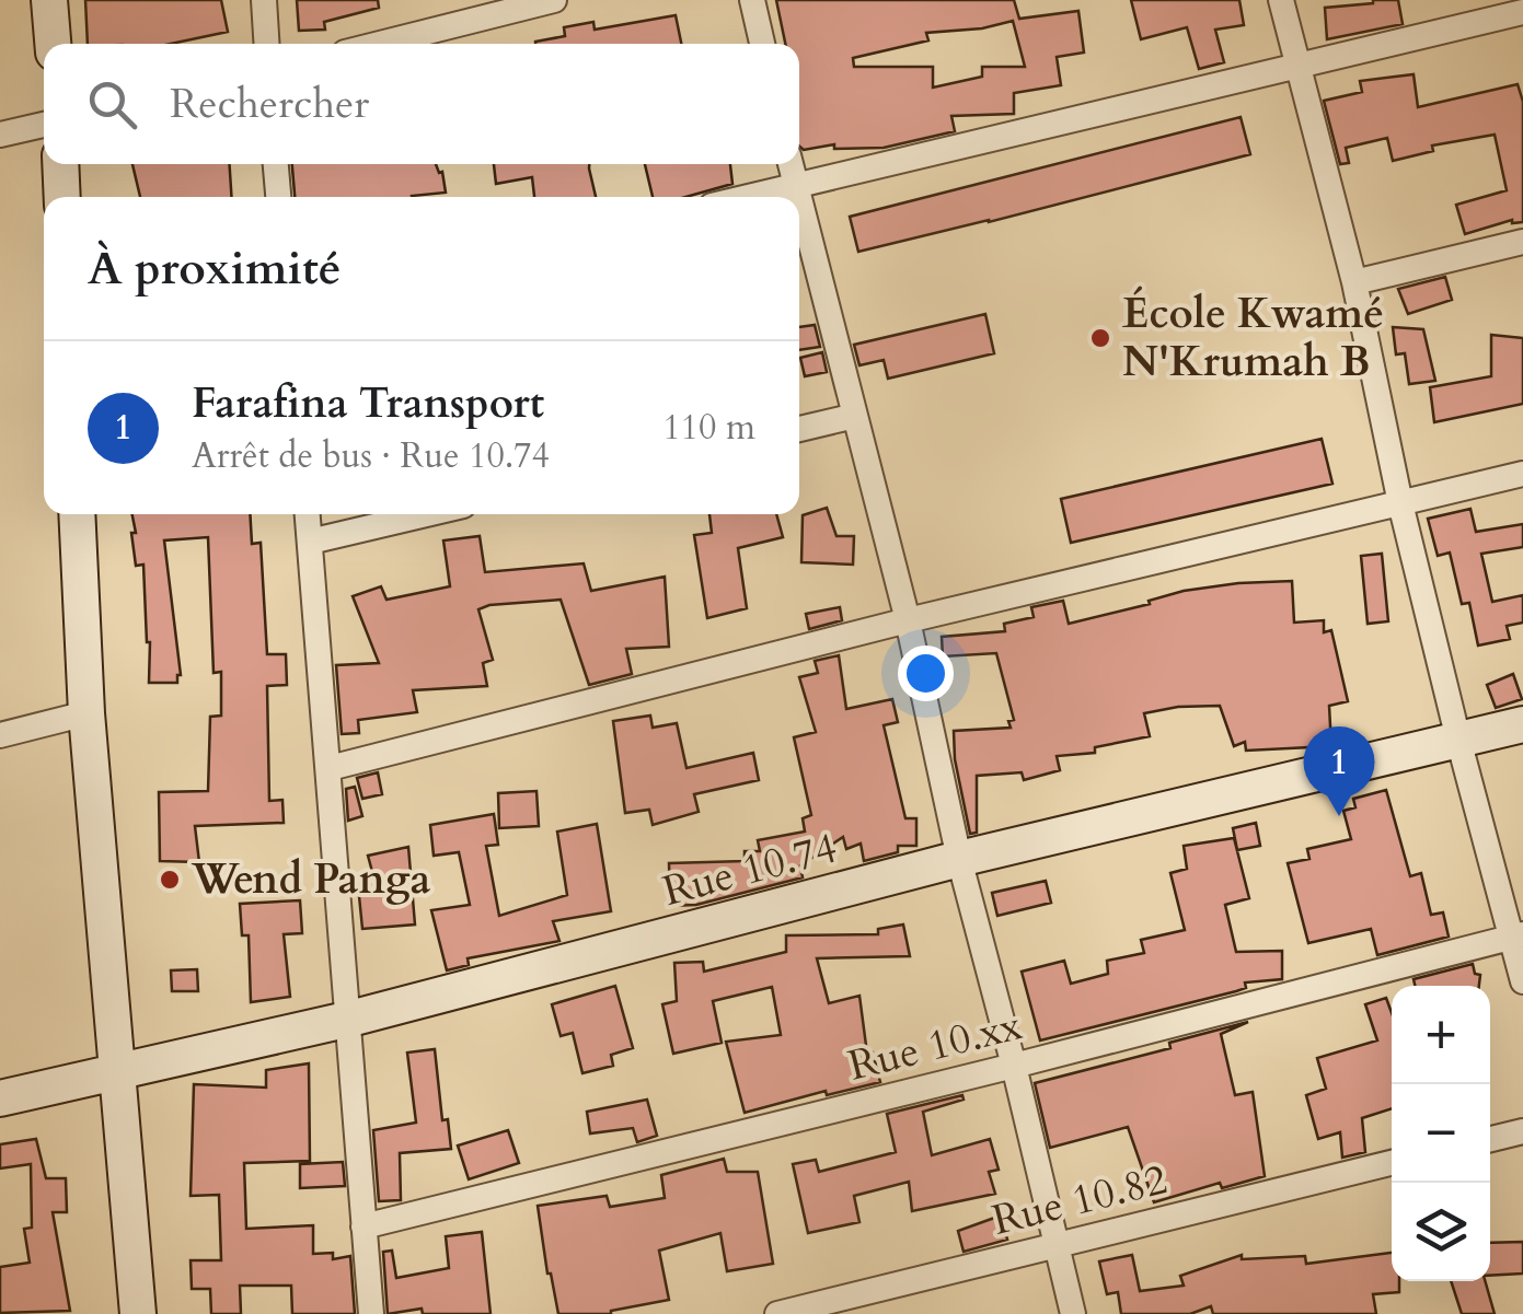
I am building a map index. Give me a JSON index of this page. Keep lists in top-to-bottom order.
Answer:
{
  "streets": {
    "main road": ["Rue 10.74"],
    "street": ["Rue 10.xx", "Rue 10.82"]
  },
  "places": ["École Kwamé N'Krumah B", "Wend Panga"],
  "page": {
    "search": "Rechercher",
    "heading": "À proximité",
    "list": [
      {
        "mark": "1",
        "name": "Farafina Transport",
        "note": "Arrêt de bus · Rue 10.74",
        "value": "110 m"
      }
    ],
    "pins": "1",
    "map_buttons": ["+", "−"]
  }
}
